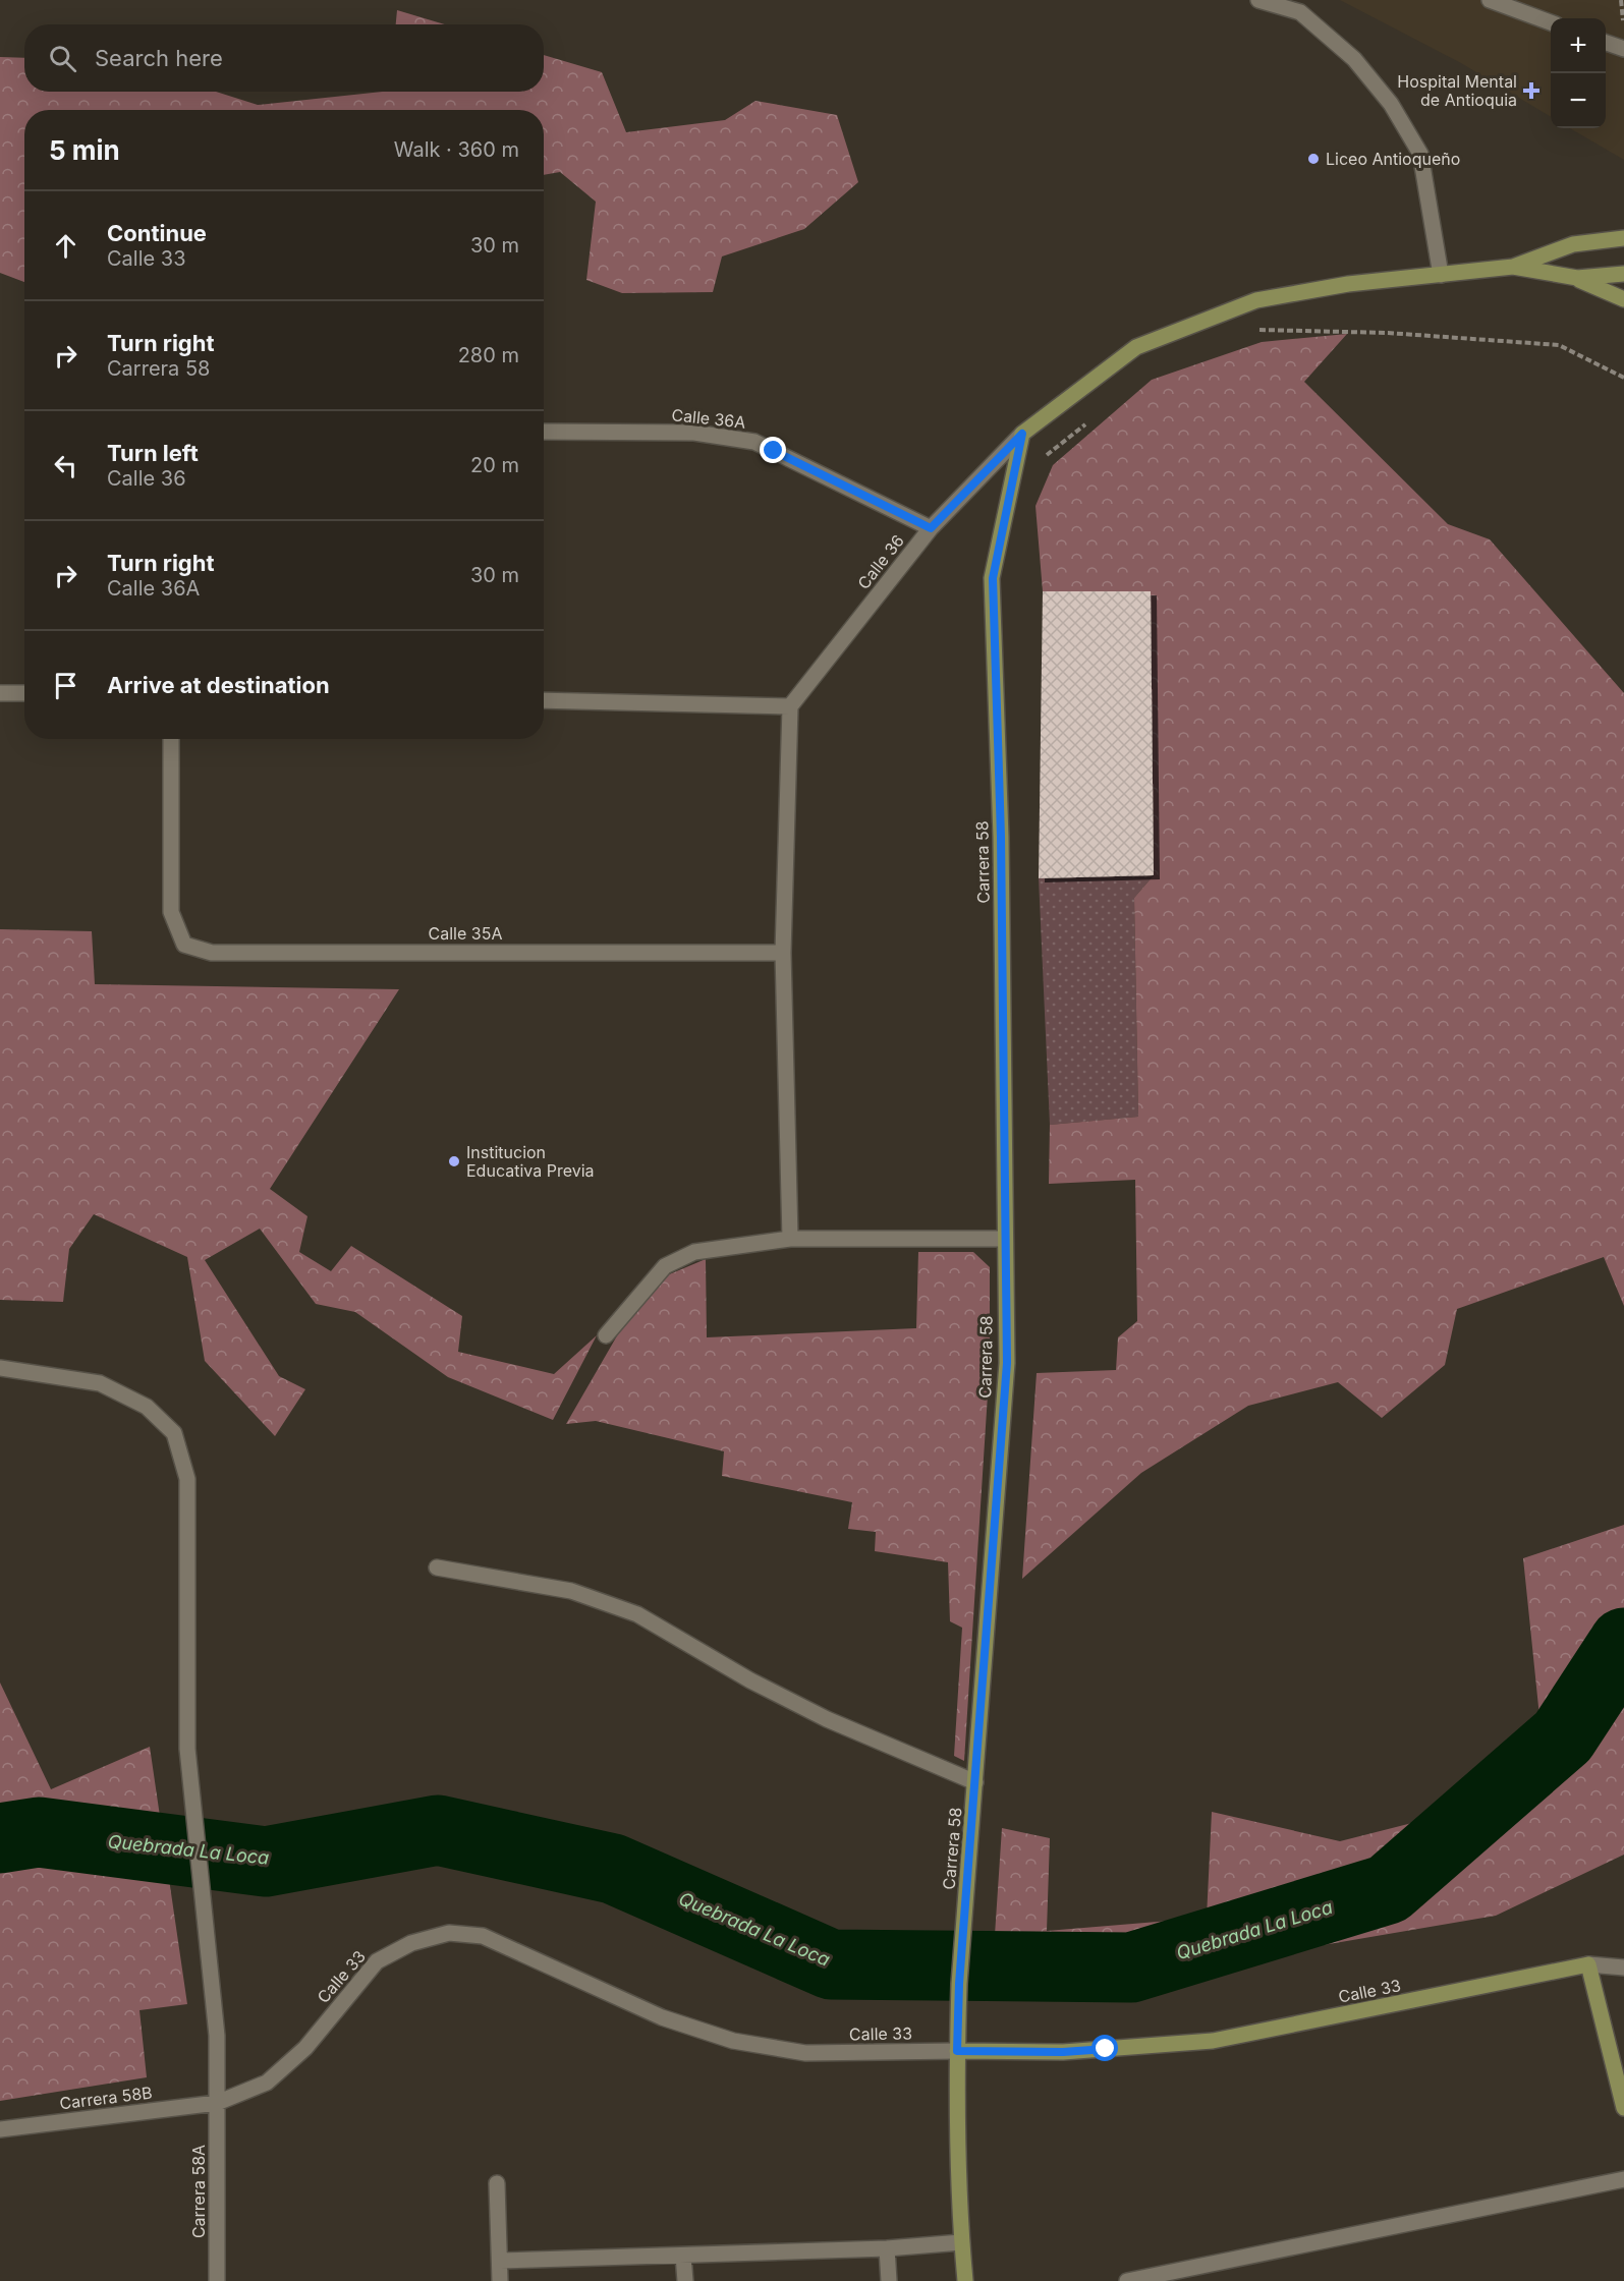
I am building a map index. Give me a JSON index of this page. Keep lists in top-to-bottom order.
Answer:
{
  "streets": {
    "main road": ["Calle 36", "Carrera 58", "Calle 33"],
    "street": [
      "Calle 36A",
      "Calle 35A",
      "Carrera 58B",
      "Carrera 58A"
    ]
  },
  "crossings": [
    ["Calle 36A", "Calle 36"],
    ["Calle 36", "Carrera 58"],
    ["Carrera 58", "Calle 33"],
    ["Calle 33", "Carrera 58B"],
    ["Calle 33", "Carrera 58A"],
    ["Carrera 58B", "Carrera 58A"]
  ],
  "water": ["Quebrada La Loca"],
  "places": {
    "health": ["Hospital Mental de Antioquia"],
    "other": ["Liceo Antioqueño", "Institucion Educativa Previa"]
  },
  "page": {
    "map_buttons": ["+", "−"],
    "search": "Search here",
    "heading": ["5 min", "Walk · 360 m"],
    "list": [
      ["Continue", "Calle 33", "30 m"],
      ["Turn right", "Carrera 58", "280 m"],
      ["Turn left", "Calle 36", "20 m"],
      ["Turn right", "Calle 36A", "30 m"],
      "Arrive at destination"
    ]
  }
}
